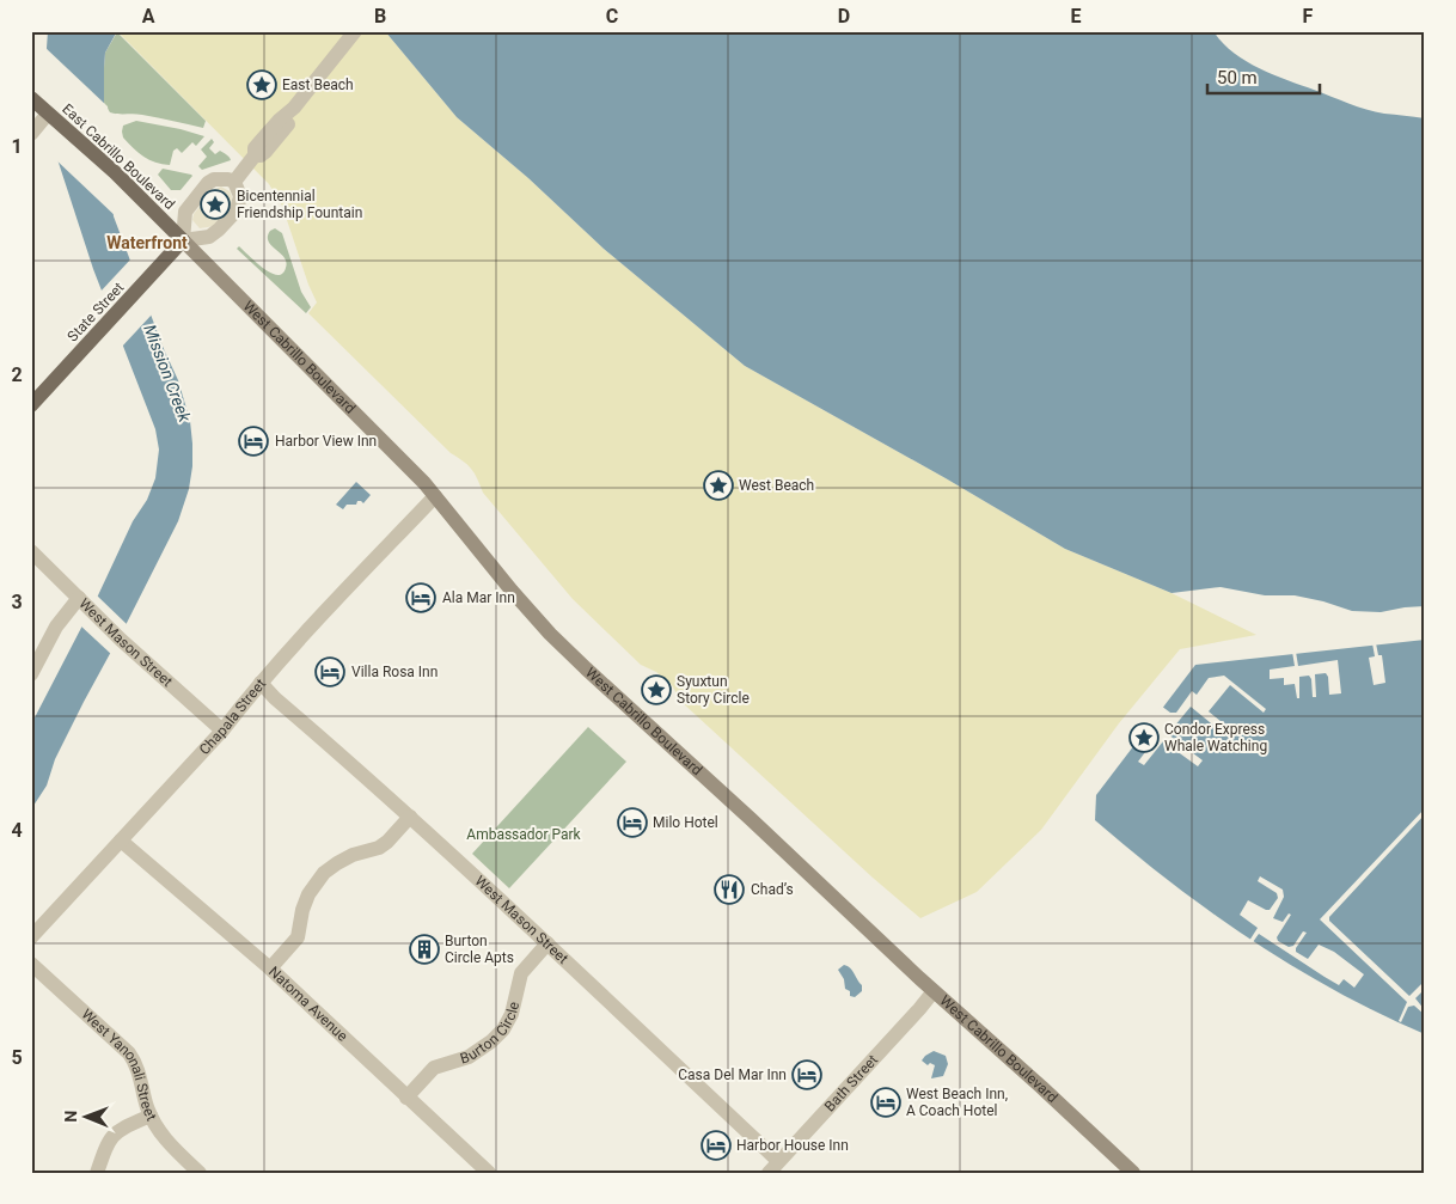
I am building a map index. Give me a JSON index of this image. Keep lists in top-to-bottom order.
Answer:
{
  "streets": {
    "main road": ["East Cabrillo Boulevard", "State Street", "West Cabrillo Boulevard"],
    "street": [
      "West Mason Street",
      "Chapala Street",
      "Natoma Avenue",
      "Burton Circle",
      "West Yanonali Street",
      "Bath Street"
    ]
  },
  "crossings": [
    ["East Cabrillo Boulevard", "State Street"],
    ["East Cabrillo Boulevard", "West Cabrillo Boulevard"],
    ["State Street", "West Cabrillo Boulevard"],
    ["West Cabrillo Boulevard", "Chapala Street"],
    ["West Cabrillo Boulevard", "Bath Street"],
    ["West Mason Street", "Chapala Street"],
    ["West Mason Street", "Burton Circle"],
    ["West Mason Street", "Bath Street"],
    ["Chapala Street", "Natoma Avenue"],
    ["Natoma Avenue", "Burton Circle"]
  ],
  "districts": ["Waterfront"],
  "water": ["Mission Creek"],
  "parks": ["Ambassador Park"],
  "places": {
    "place": [
      "East Beach",
      "Bicentennial Friendship Fountain",
      "West Beach",
      "Syuxtun Story Circle",
      "Condor Express Whale Watching"
    ],
    "hotel": [
      "Harbor View Inn",
      "Ala Mar Inn",
      "Villa Rosa Inn",
      "Milo Hotel",
      "Casa Del Mar Inn",
      "West Beach Inn, A Coach Hotel",
      "Harbor House Inn"
    ],
    "restaurant": ["Chad’s"],
    "building": ["Burton Circle Apts"]
  },
  "scale_bar": "50 m",
  "north": "left",
  "grid": {
    "columns": [
      "A",
      "B",
      "C",
      "D",
      "E",
      "F"
    ],
    "rows": [
      "1",
      "2",
      "3",
      "4",
      "5"
    ]
  }
}
